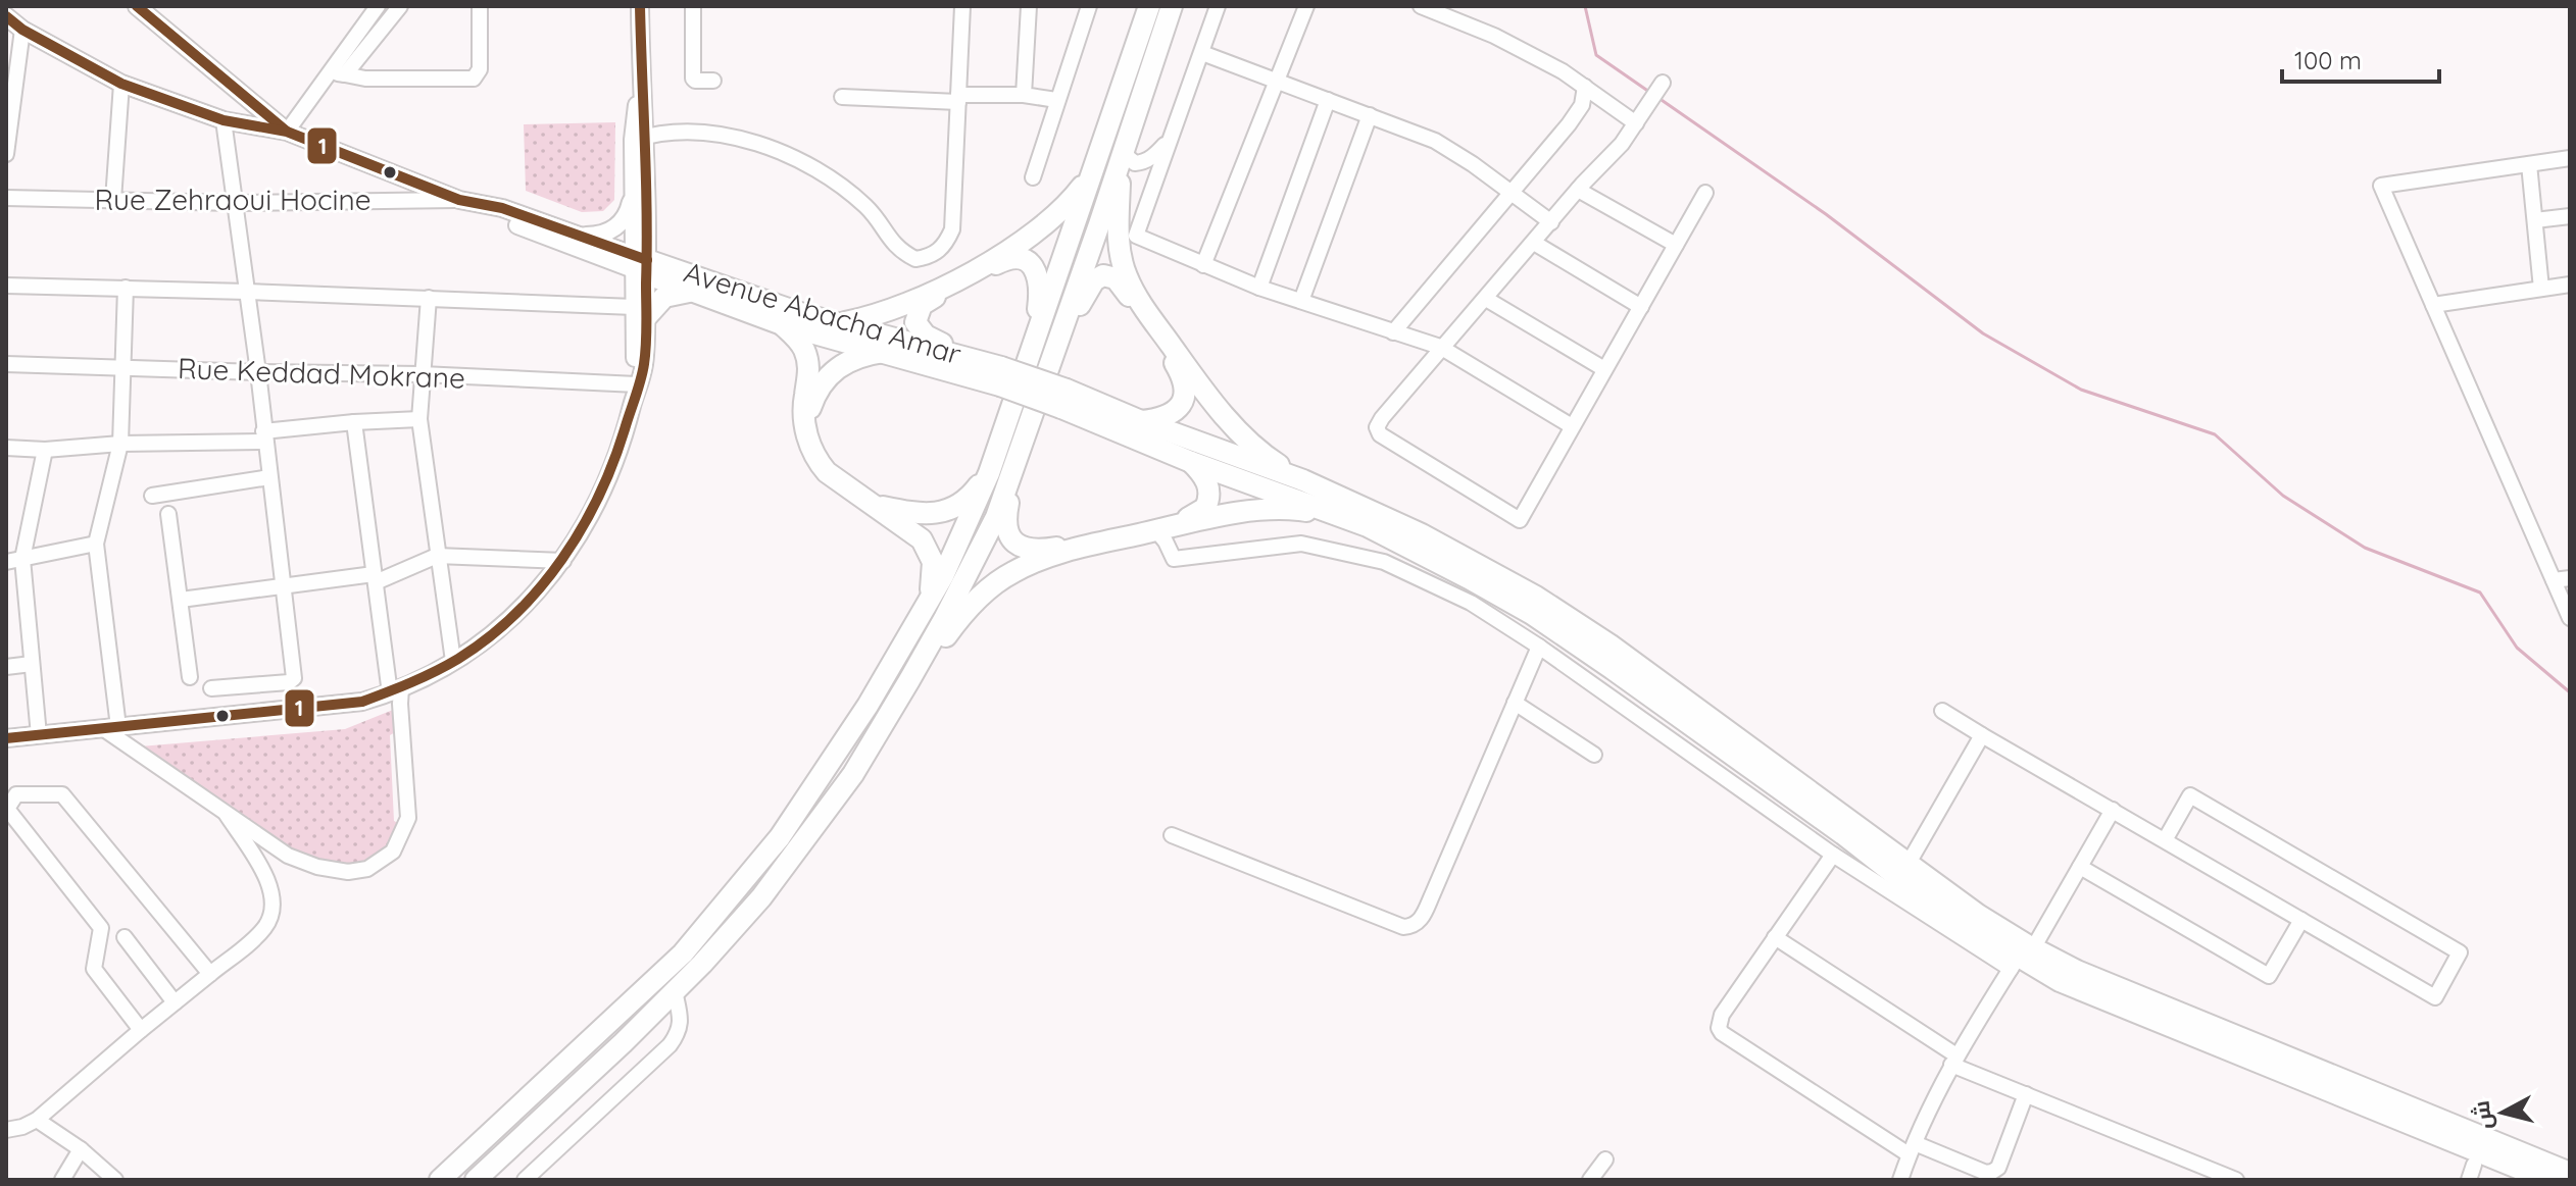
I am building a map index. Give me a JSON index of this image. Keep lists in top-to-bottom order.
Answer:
{
  "streets": {
    "highway": ["Avenue Abacha Amar"],
    "street": ["Rue Zehraoui Hocine", "Rue Keddad Mokrane"]
  },
  "crossings": [
    ["Rue Zehraoui Hocine", "Avenue Abacha Amar"]
  ],
  "lines": ["transit line 1"],
  "scale_bar": "100 m",
  "north": "left"
}
